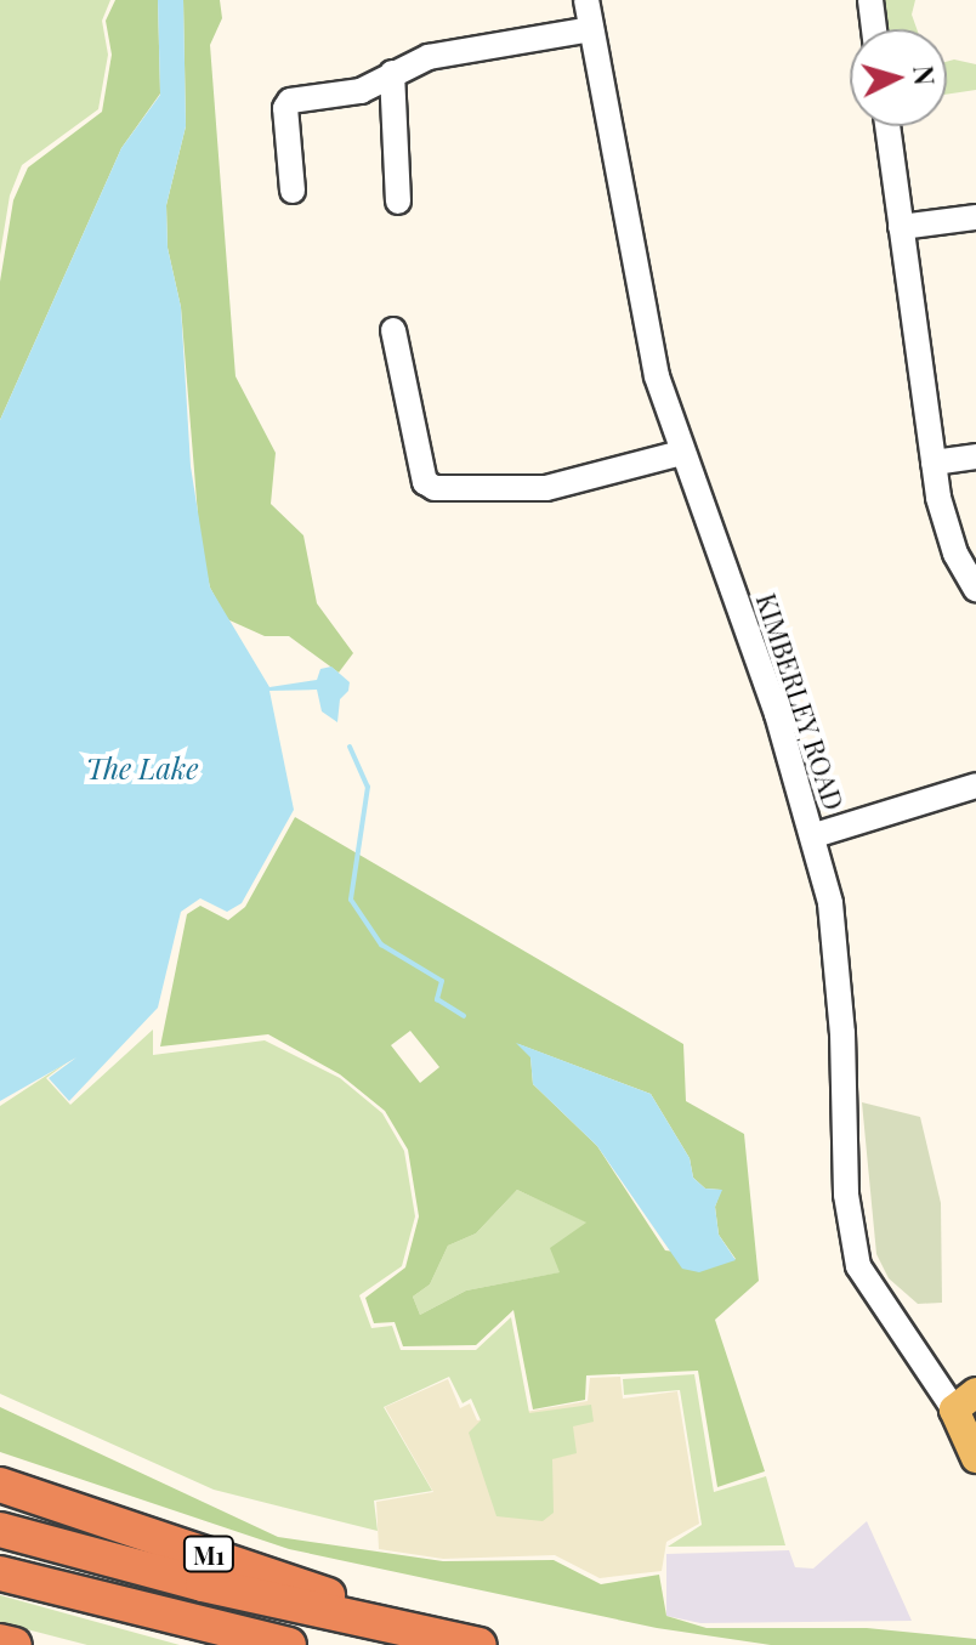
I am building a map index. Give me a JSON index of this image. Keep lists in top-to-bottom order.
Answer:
{
  "streets": {
    "highway": ["M1"],
    "street": ["KIMBERLEY ROAD"]
  },
  "water": ["The Lake"],
  "north": "right"
}
